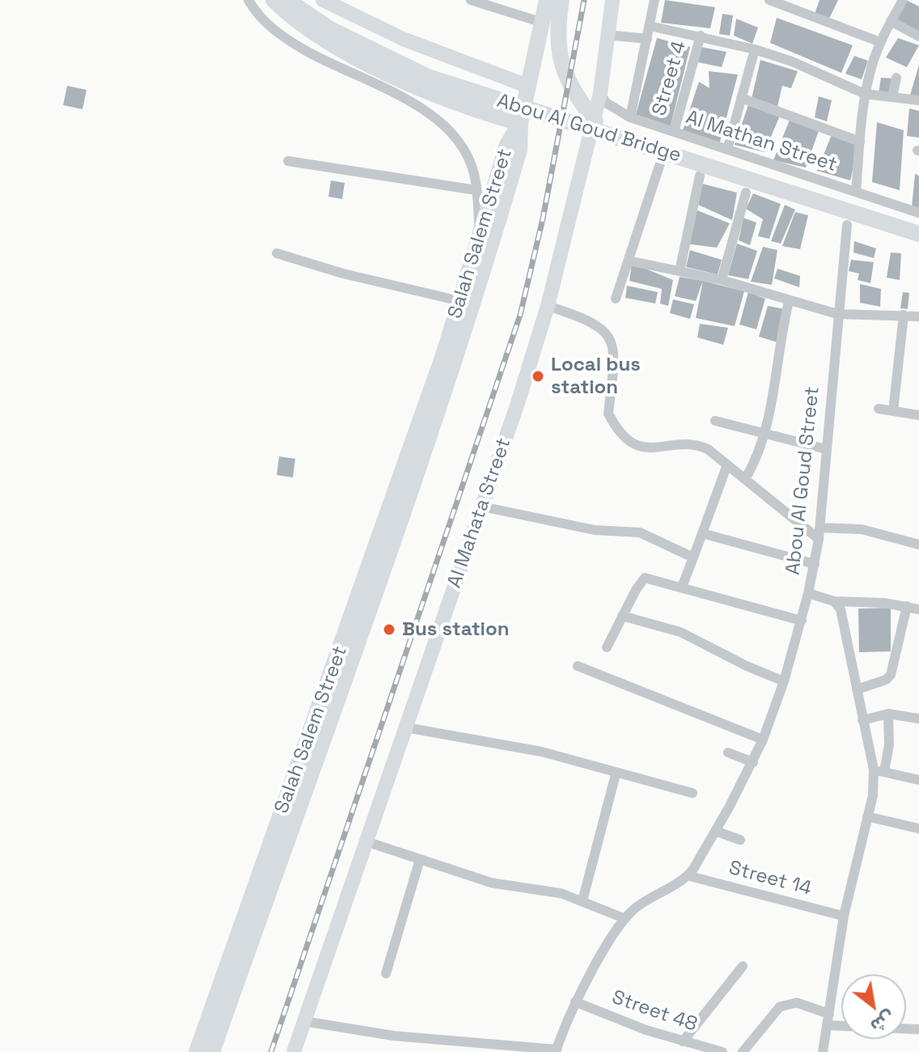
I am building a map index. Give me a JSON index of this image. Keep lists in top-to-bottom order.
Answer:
{
  "streets": {
    "main road": ["Abou Al Goud Bridge", "Salah Salem Street", "Al Mahata Street"],
    "street": [
      "Street 4",
      "Al Mathan Street",
      "Abou Al Goud Street",
      "Street 14",
      "Street 48"
    ]
  },
  "crossings": [
    ["Street 4", "Al Mathan Street"],
    ["Abou Al Goud Bridge", "Al Mathan Street"],
    ["Al Mathan Street", "Al Mahata Street"],
    ["Abou Al Goud Street", "Street 14"],
    ["Abou Al Goud Street", "Street 48"]
  ],
  "places": ["Local bus station", "Bus station"],
  "north": "bottom right"
}
